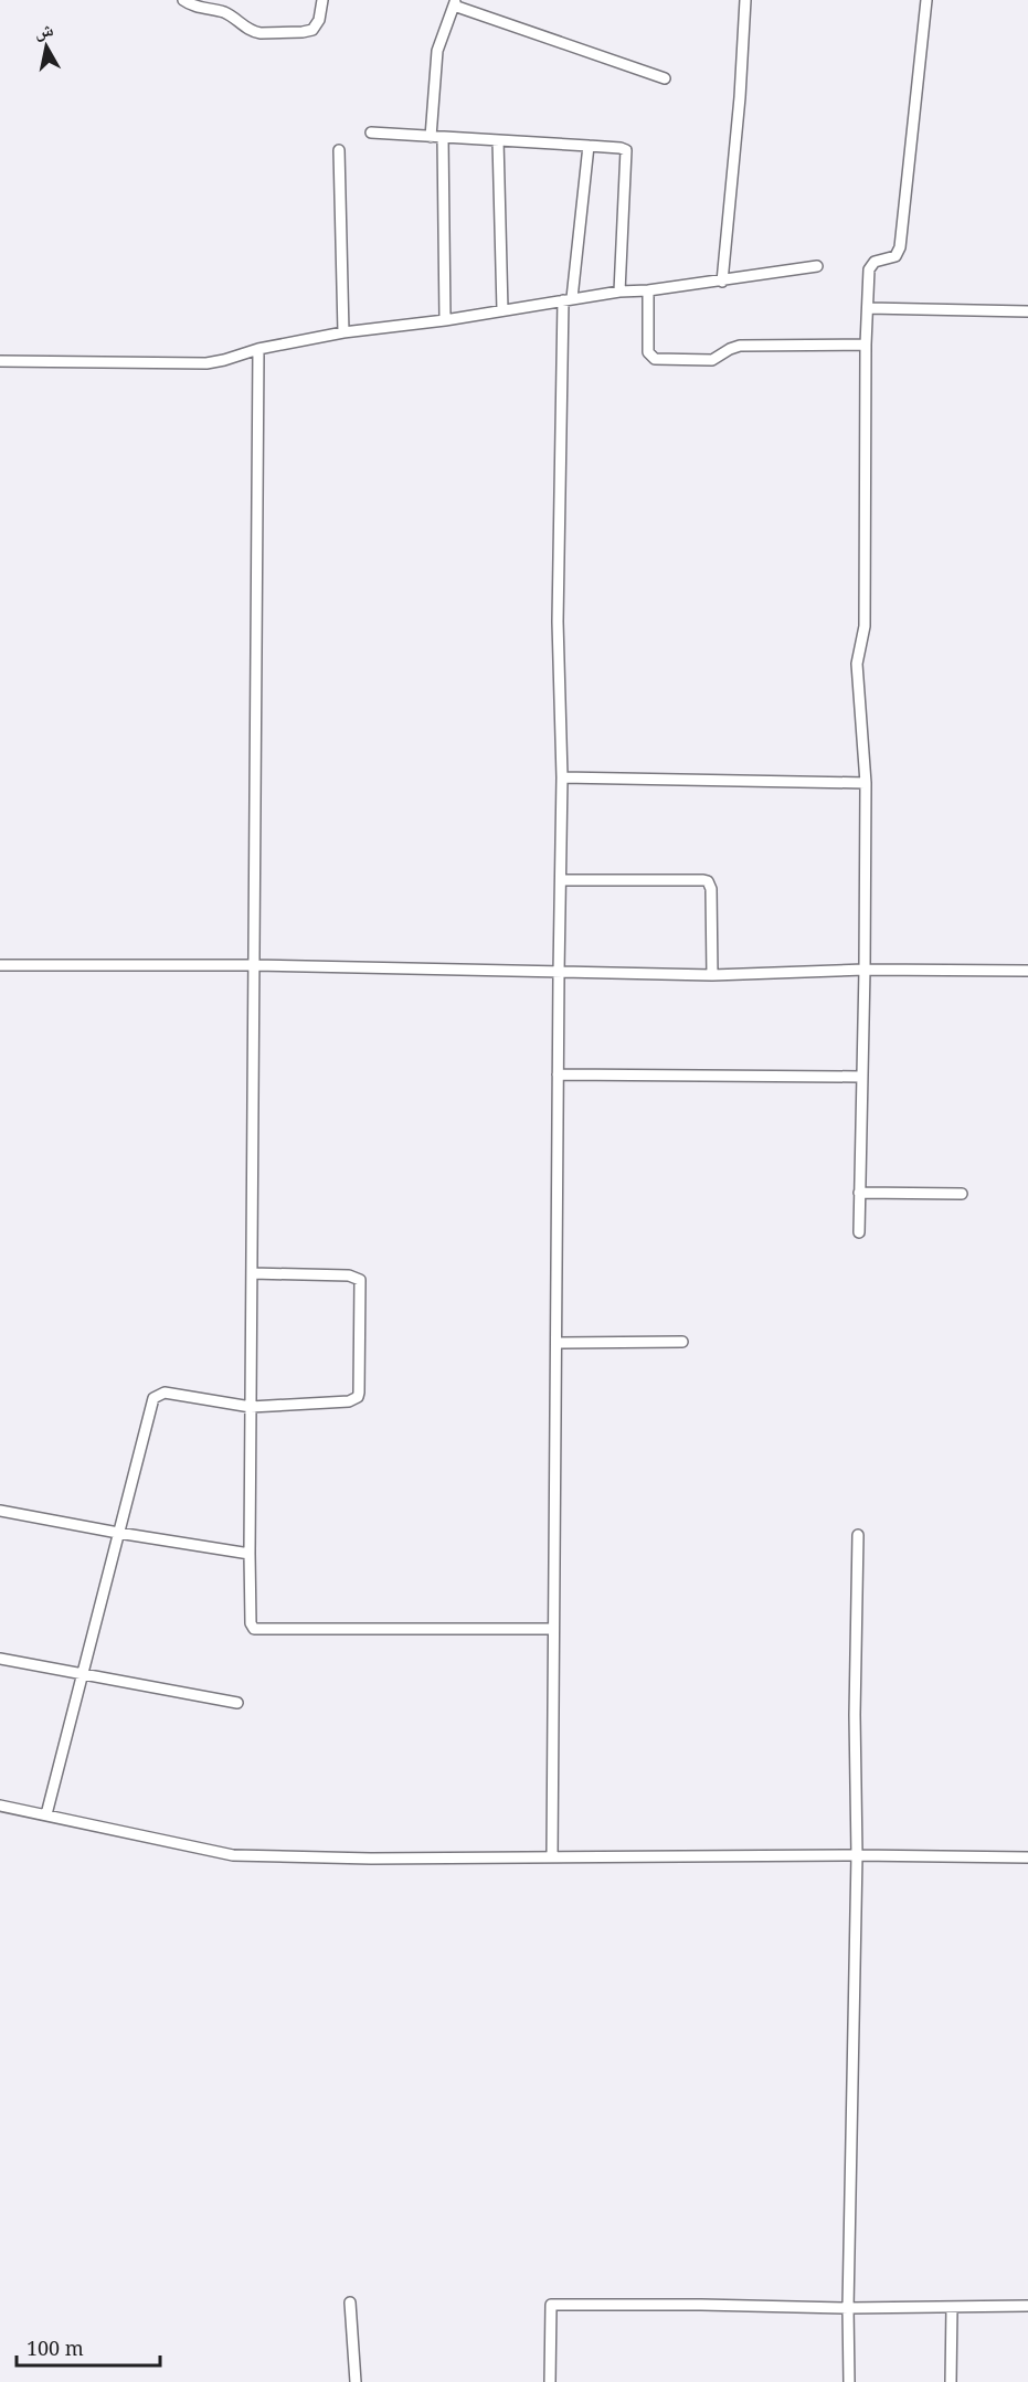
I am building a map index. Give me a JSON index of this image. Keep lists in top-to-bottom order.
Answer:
{
  "scale_bar": "100 m",
  "north": "top"
}
